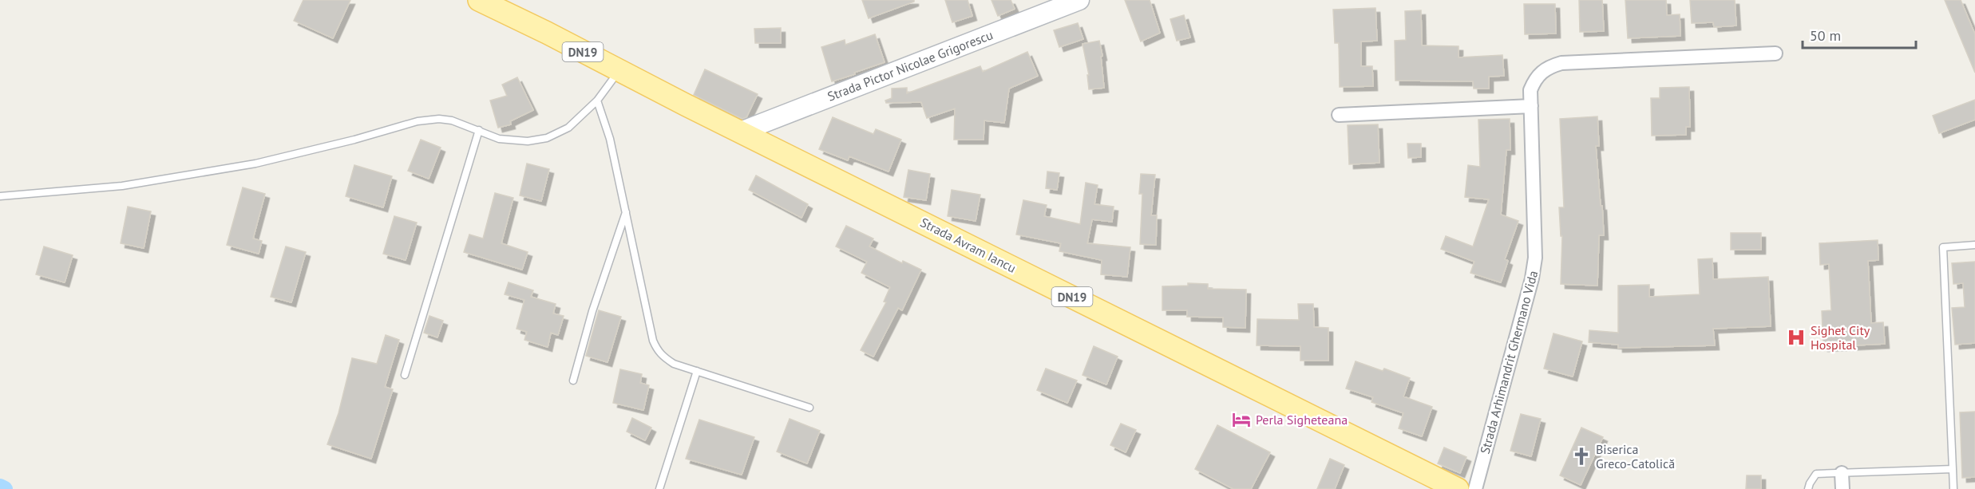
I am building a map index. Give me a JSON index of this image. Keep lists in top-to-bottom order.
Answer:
{
  "streets": {
    "main road": ["DN19", "Strada Pictor Nicolae Grigorescu", "Strada Avram Iancu"],
    "street": ["Strada Arhimandrit Ghermano Vida"]
  },
  "crossings": [
    ["Strada Pictor Nicolae Grigorescu", "Strada Avram Iancu"]
  ],
  "places": {
    "hospital": ["Sighet City Hospital"],
    "hotel": ["Perla Sigheteana"],
    "church": ["Biserica Greco-Catolică"]
  },
  "scale_bar": "50 m"
}
